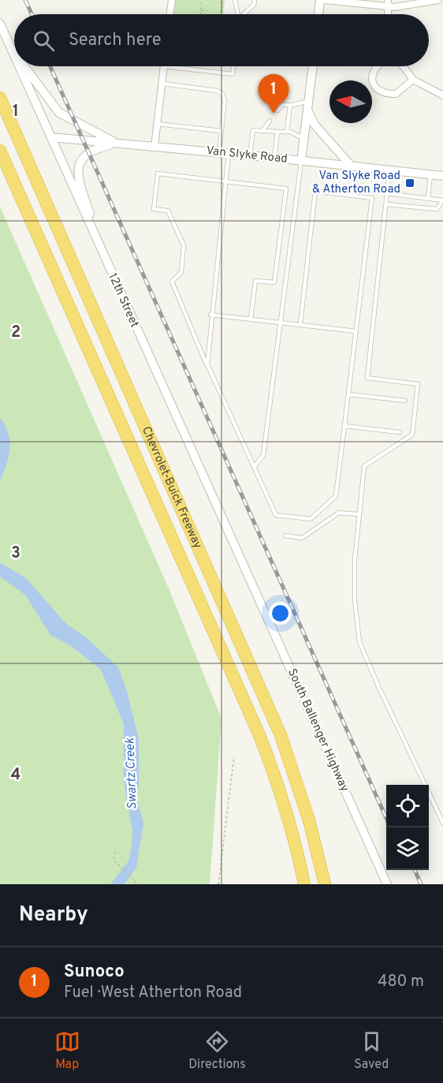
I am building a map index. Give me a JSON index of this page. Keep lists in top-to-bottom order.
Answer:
{
  "streets": {
    "highway": ["Chevrolet-Buick Freeway"],
    "street": ["Van Slyke Road", "12th Street", "South Ballenger Highway"]
  },
  "crossings": [
    ["Van Slyke Road", "12th Street"],
    ["12th Street", "South Ballenger Highway"]
  ],
  "water": ["Swartz Creek"],
  "places": {
    "transit": ["Van Slyke Road & Atherton Road"]
  },
  "north": "left",
  "page": {
    "search": "Search here",
    "pins": "1",
    "heading": "Nearby",
    "list": [
      {
        "mark": "1",
        "name": "Sunoco",
        "note": "Fuel · West Atherton Road",
        "value": "480 m"
      }
    ],
    "nav": ["Map", "Directions", "Saved"]
  },
  "grid": {
    "rows": [
      "1",
      "2",
      "3",
      "4"
    ]
  }
}
